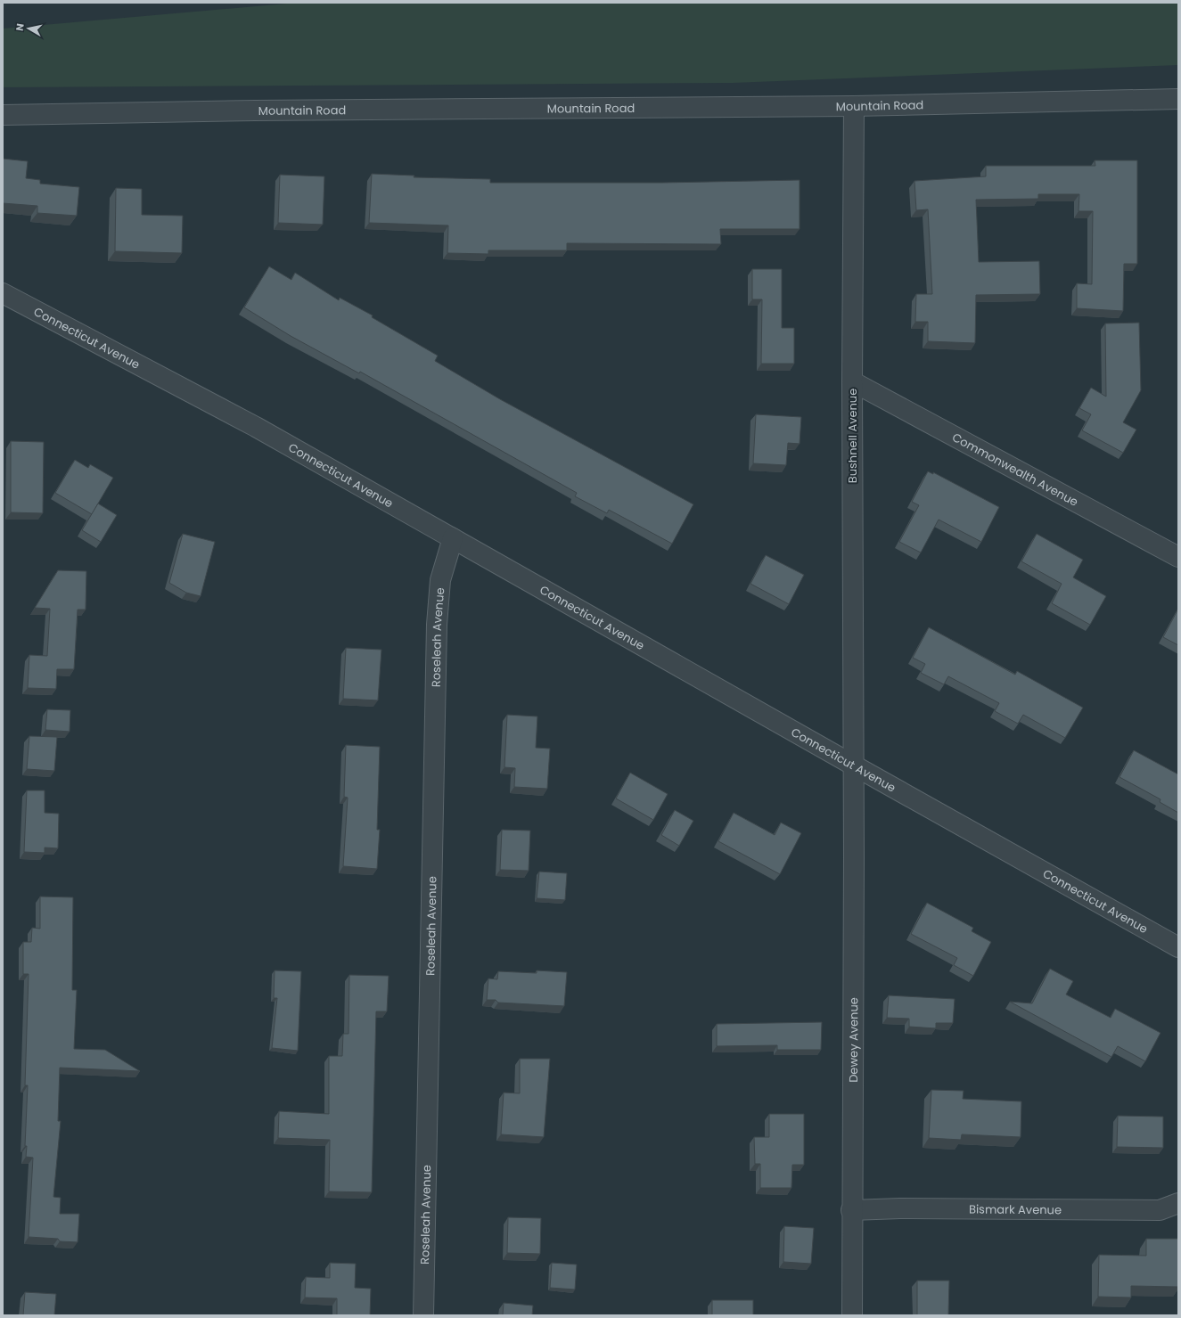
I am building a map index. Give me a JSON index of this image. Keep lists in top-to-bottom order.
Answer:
{
  "streets": {
    "street": [
      "Mountain Road",
      "Connecticut Avenue",
      "Bushnell Avenue",
      "Commonwealth Avenue",
      "Roseleah Avenue",
      "Dewey Avenue",
      "Bismark Avenue"
    ]
  },
  "crossings": [
    ["Mountain Road", "Bushnell Avenue"],
    ["Connecticut Avenue", "Bushnell Avenue"],
    ["Connecticut Avenue", "Roseleah Avenue"],
    ["Connecticut Avenue", "Dewey Avenue"],
    ["Bushnell Avenue", "Commonwealth Avenue"],
    ["Bushnell Avenue", "Dewey Avenue"],
    ["Dewey Avenue", "Bismark Avenue"]
  ],
  "north": "left"
}
